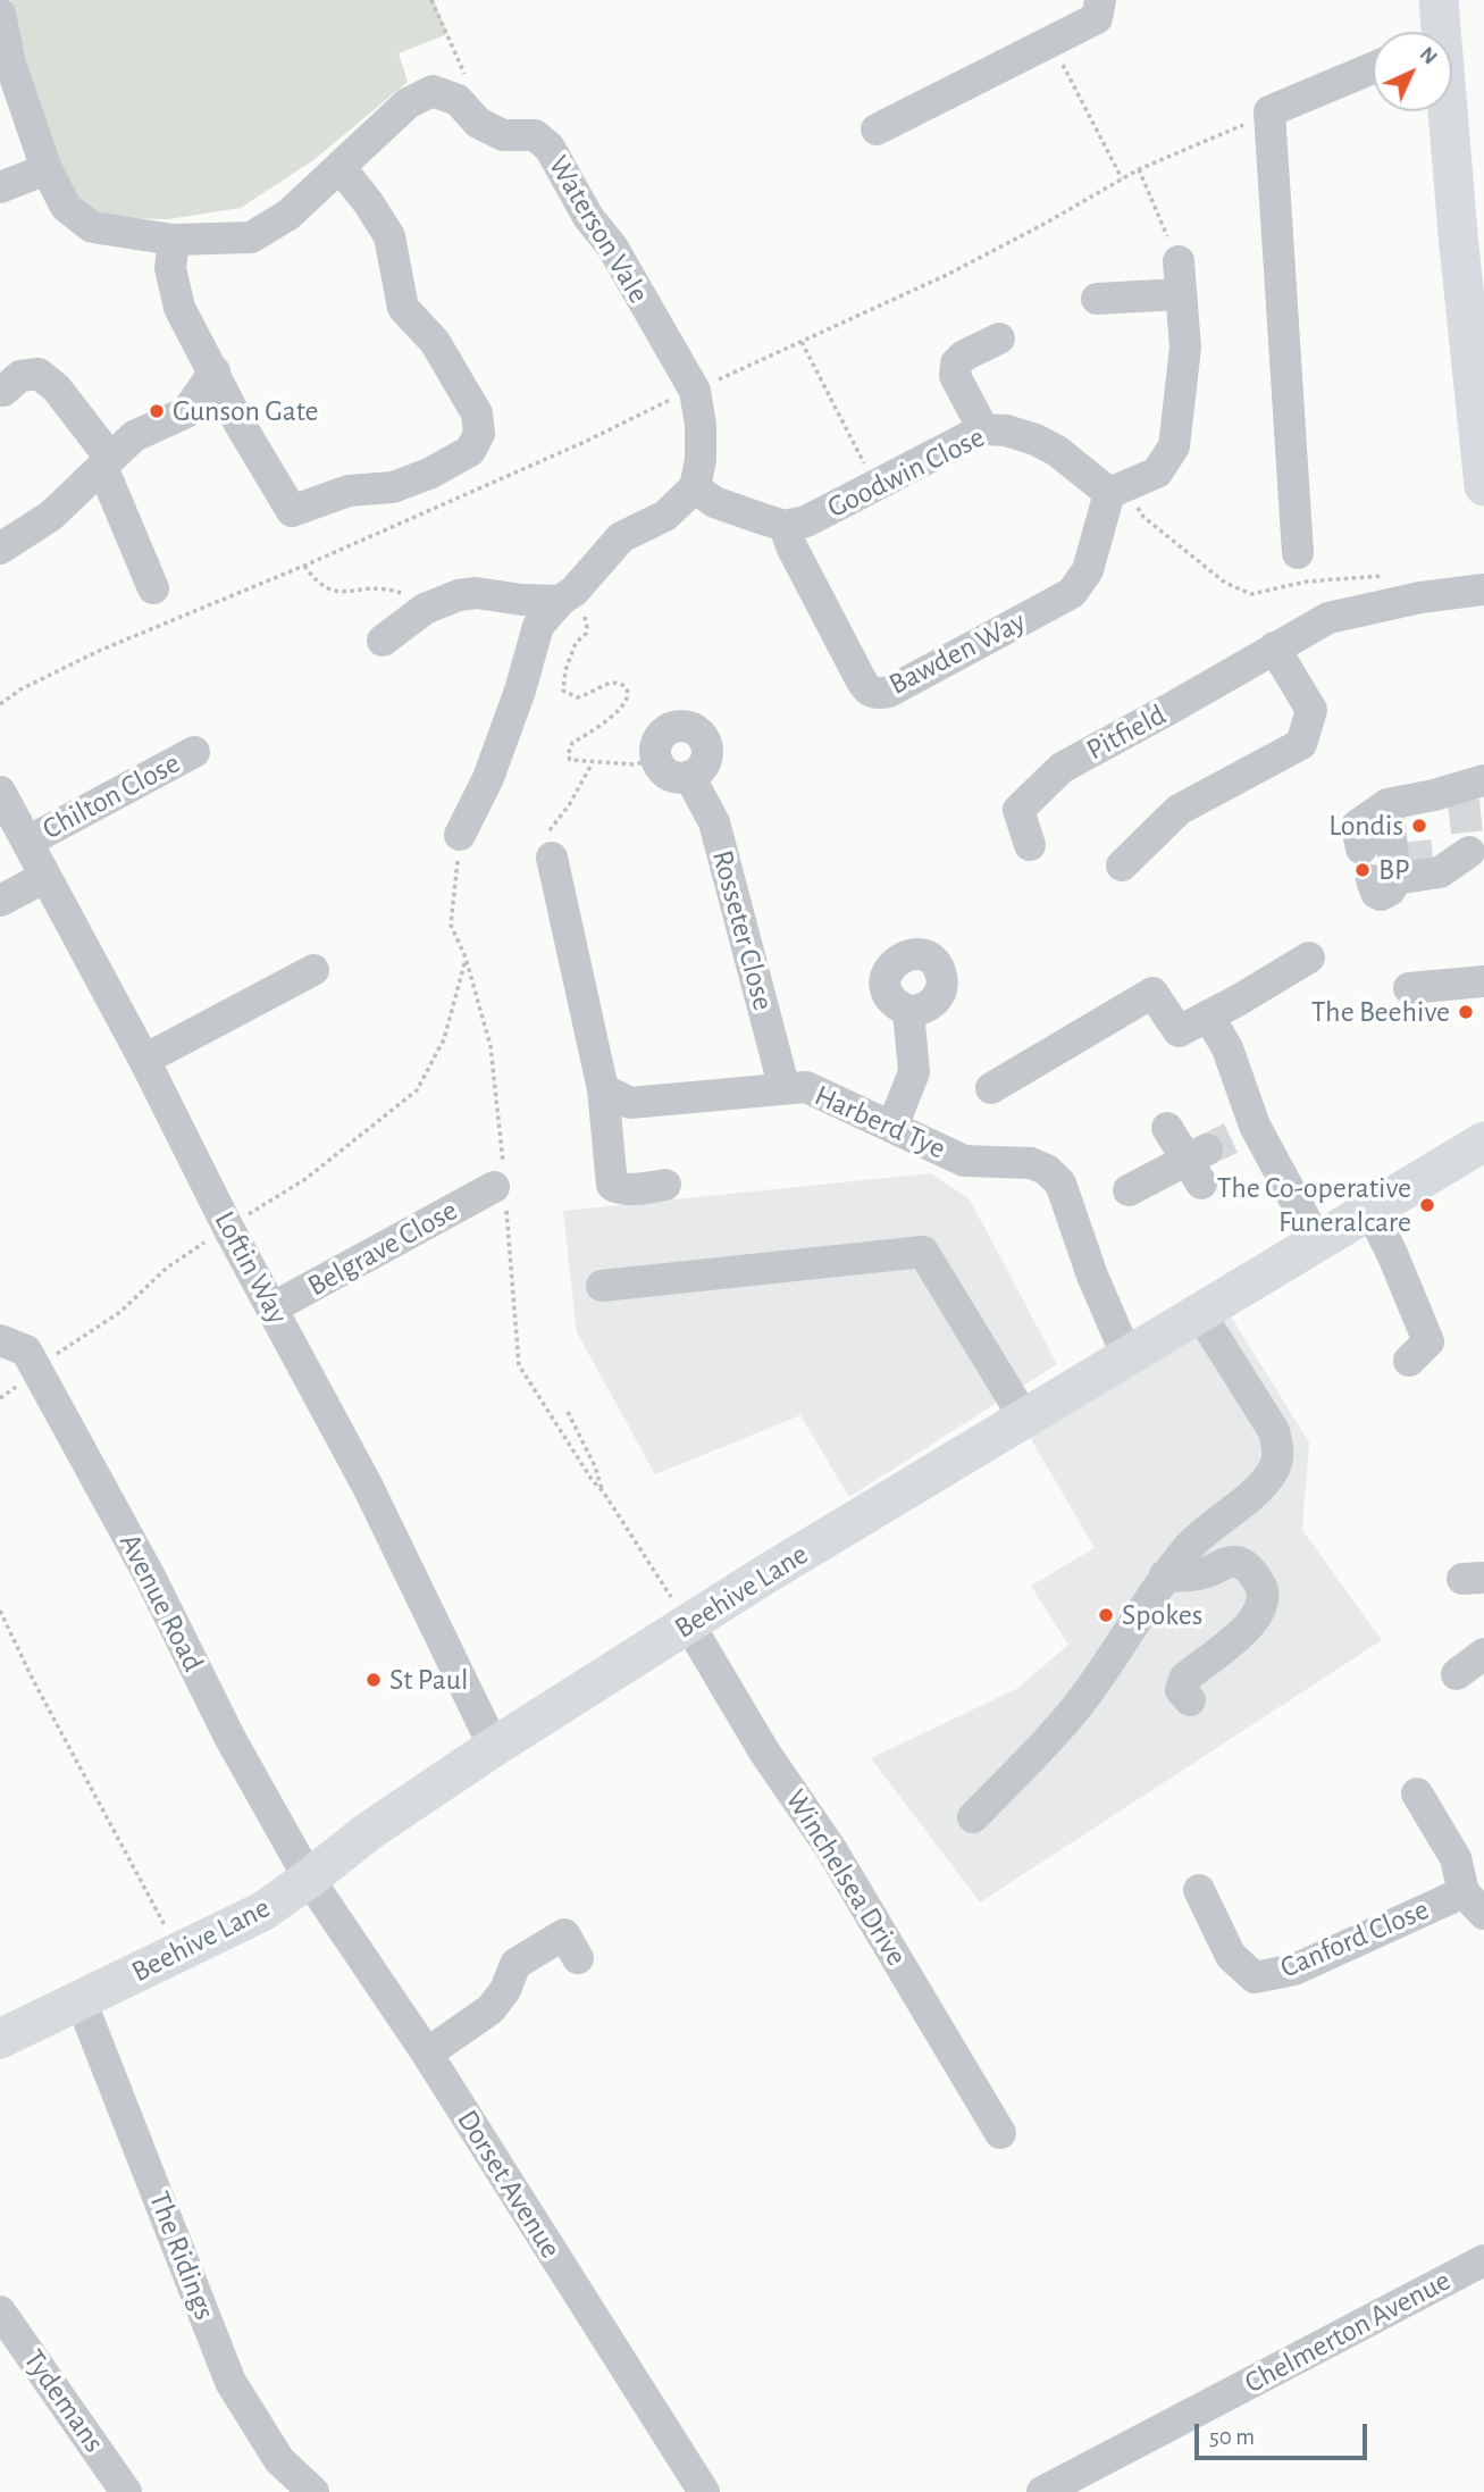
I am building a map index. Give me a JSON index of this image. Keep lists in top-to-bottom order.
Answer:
{
  "streets": {
    "main road": ["Beehive Lane"],
    "street": [
      "Waterson Vale",
      "Goodwin Close",
      "Bawden Way",
      "Pitfield",
      "Chilton Close",
      "Rosseter Close",
      "Harberd Tye",
      "Belgrave Close",
      "Loftin Way",
      "Avenue Road",
      "Winchelsea Drive",
      "Canford Close",
      "Dorset Avenue",
      "The Ridings",
      "Chelmerton Avenue",
      "Tydemans"
    ]
  },
  "crossings": [
    ["Goodwin Close", "Bawden Way"],
    ["Chilton Close", "Loftin Way"],
    ["Rosseter Close", "Harberd Tye"],
    ["Harberd Tye", "Beehive Lane"],
    ["Belgrave Close", "Loftin Way"],
    ["Loftin Way", "Beehive Lane"],
    ["Beehive Lane", "Avenue Road"],
    ["Beehive Lane", "Winchelsea Drive"],
    ["Beehive Lane", "Dorset Avenue"],
    ["Beehive Lane", "The Ridings"],
    ["Avenue Road", "Dorset Avenue"]
  ],
  "places": [
    "Gunson Gate",
    "Londis",
    "BP",
    "The Beehive",
    "The Co-operative Funeralcare",
    "Spokes",
    "St Paul"
  ],
  "scale_bar": "50 m",
  "north": "top right"
}
